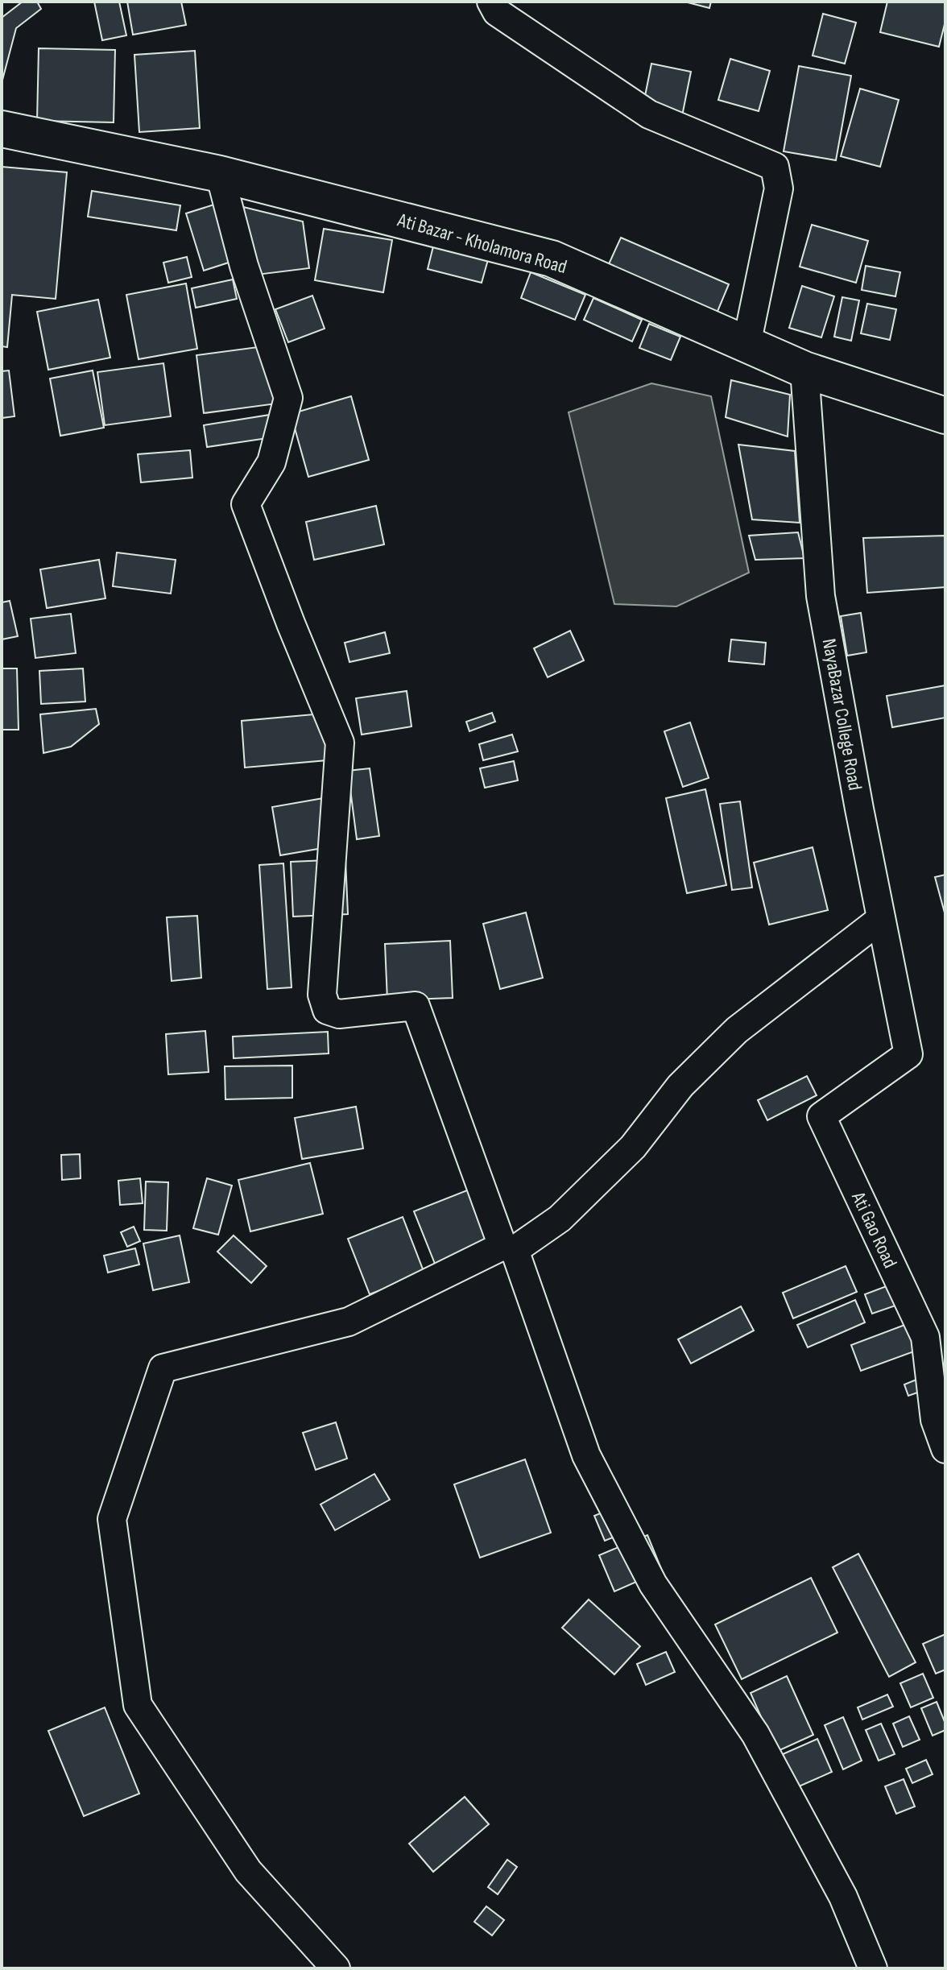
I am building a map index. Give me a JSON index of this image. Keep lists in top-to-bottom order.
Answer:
{
  "streets": {
    "main road": ["Ati Bazar - Kholamora Road"],
    "street": ["NayaBazar College Road", "Ati Gao Road"]
  },
  "crossings": [
    ["Ati Bazar - Kholamora Road", "NayaBazar College Road"],
    ["NayaBazar College Road", "Ati Gao Road"]
  ]
}
